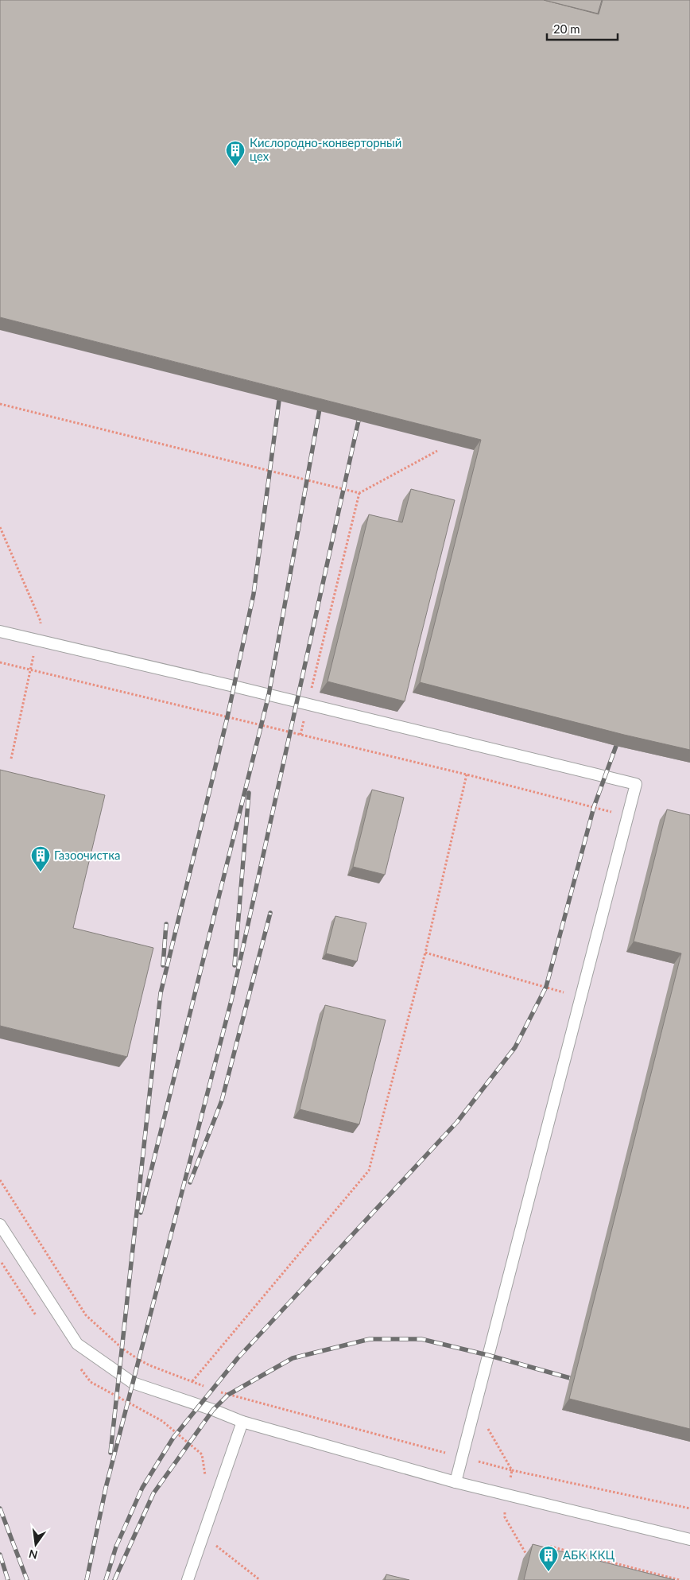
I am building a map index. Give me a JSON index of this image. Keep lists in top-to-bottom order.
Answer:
{
  "places": {
    "building": ["Кислородно-конверторный цех", "Газоочистка", "АБК ККЦ"]
  },
  "scale_bar": "20 m",
  "north": "bottom"
}
